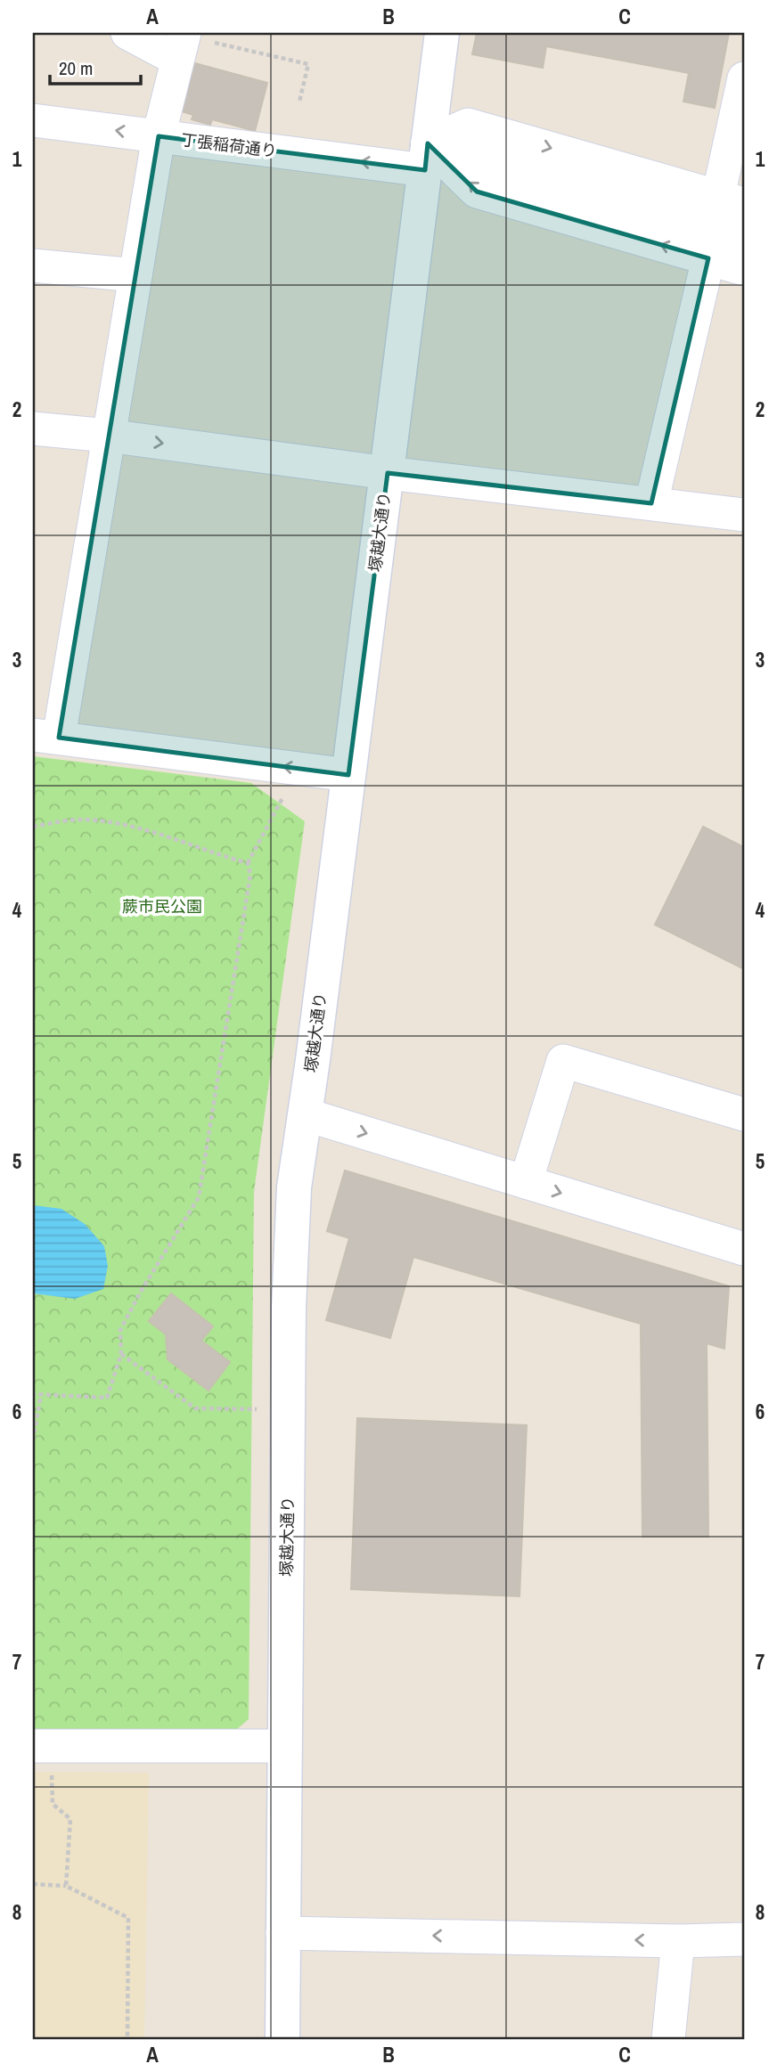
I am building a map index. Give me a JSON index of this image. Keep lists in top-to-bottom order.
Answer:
{
  "streets": {
    "street": ["丁張稲荷通り", "塚越大通り"]
  },
  "crossings": [
    ["丁張稲荷通り", "塚越大通り"]
  ],
  "parks": ["蕨市民公園"],
  "scale_bar": "20 m",
  "grid": {
    "columns": ["A", "B", "C"],
    "rows": [
      "1",
      "2",
      "3",
      "4",
      "5",
      "6",
      "7",
      "8"
    ]
  }
}
